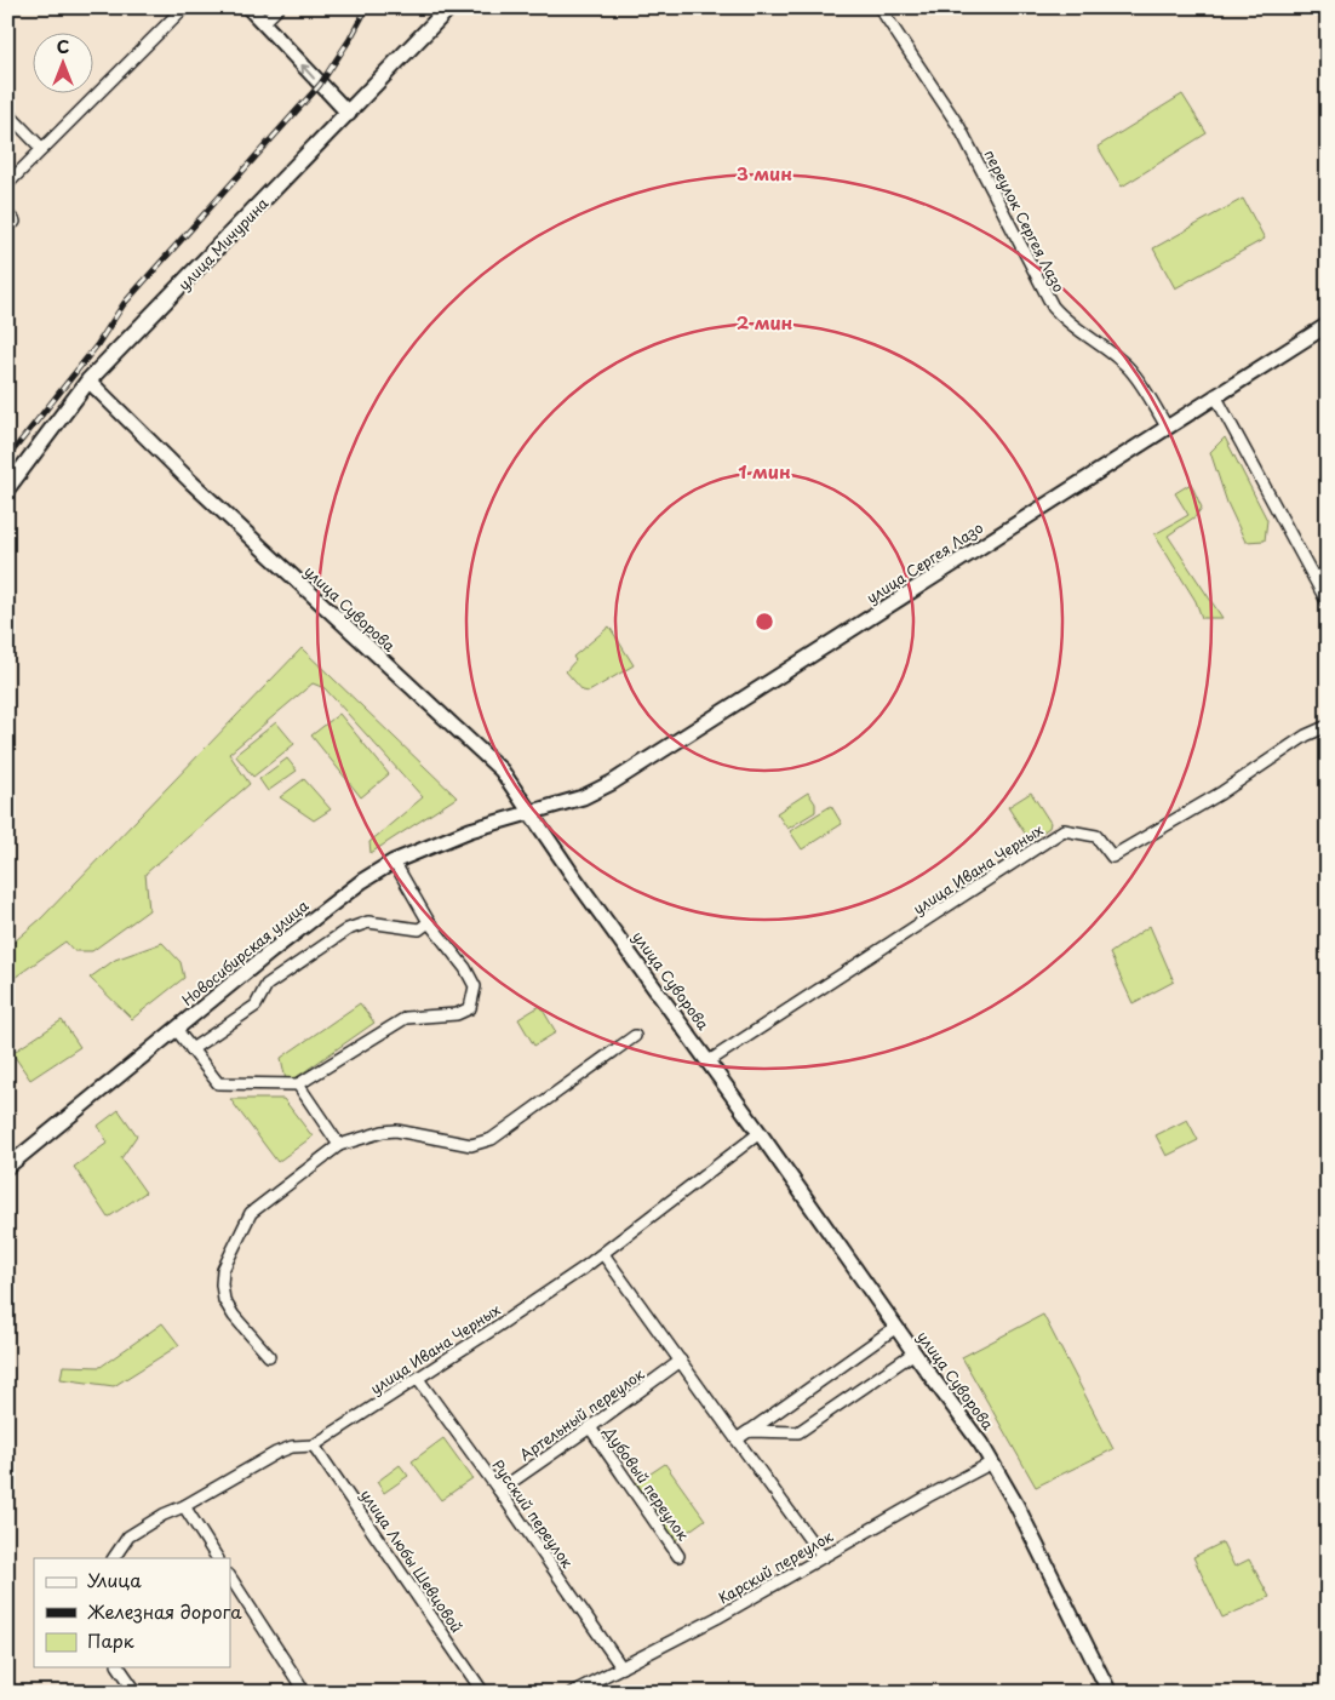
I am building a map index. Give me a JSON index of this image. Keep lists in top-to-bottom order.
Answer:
{
  "streets": {
    "main road": ["улица Мичурина"],
    "street": [
      "переулок Сергея Лазо",
      "улица Сергея Лазо",
      "улица Суворова",
      "улица Ивана Черных",
      "Новосибирская улица",
      "Артельный переулок",
      "Дубовый переулок",
      "Русский переулок",
      "улица Любы Шевцовой",
      "Карский переулок"
    ]
  },
  "crossings": [
    ["переулок Сергея Лазо", "улица Сергея Лазо"],
    ["улица Мичурина", "улица Суворова"],
    ["улица Сергея Лазо", "улица Суворова"],
    ["улица Сергея Лазо", "Новосибирская улица"],
    ["улица Суворова", "улица Ивана Черных"],
    ["улица Суворова", "Новосибирская улица"],
    ["улица Суворова", "Карский переулок"],
    ["улица Ивана Черных", "Русский переулок"],
    ["улица Ивана Черных", "улица Любы Шевцовой"],
    ["Артельный переулок", "Дубовый переулок"],
    ["Артельный переулок", "Русский переулок"],
    ["Русский переулок", "Карский переулок"]
  ],
  "legend": ["Улица", "Железная дорога", "Парк"],
  "north": "top",
  "rings": ["3 мин", "2 мин", "1 мин"]
}
